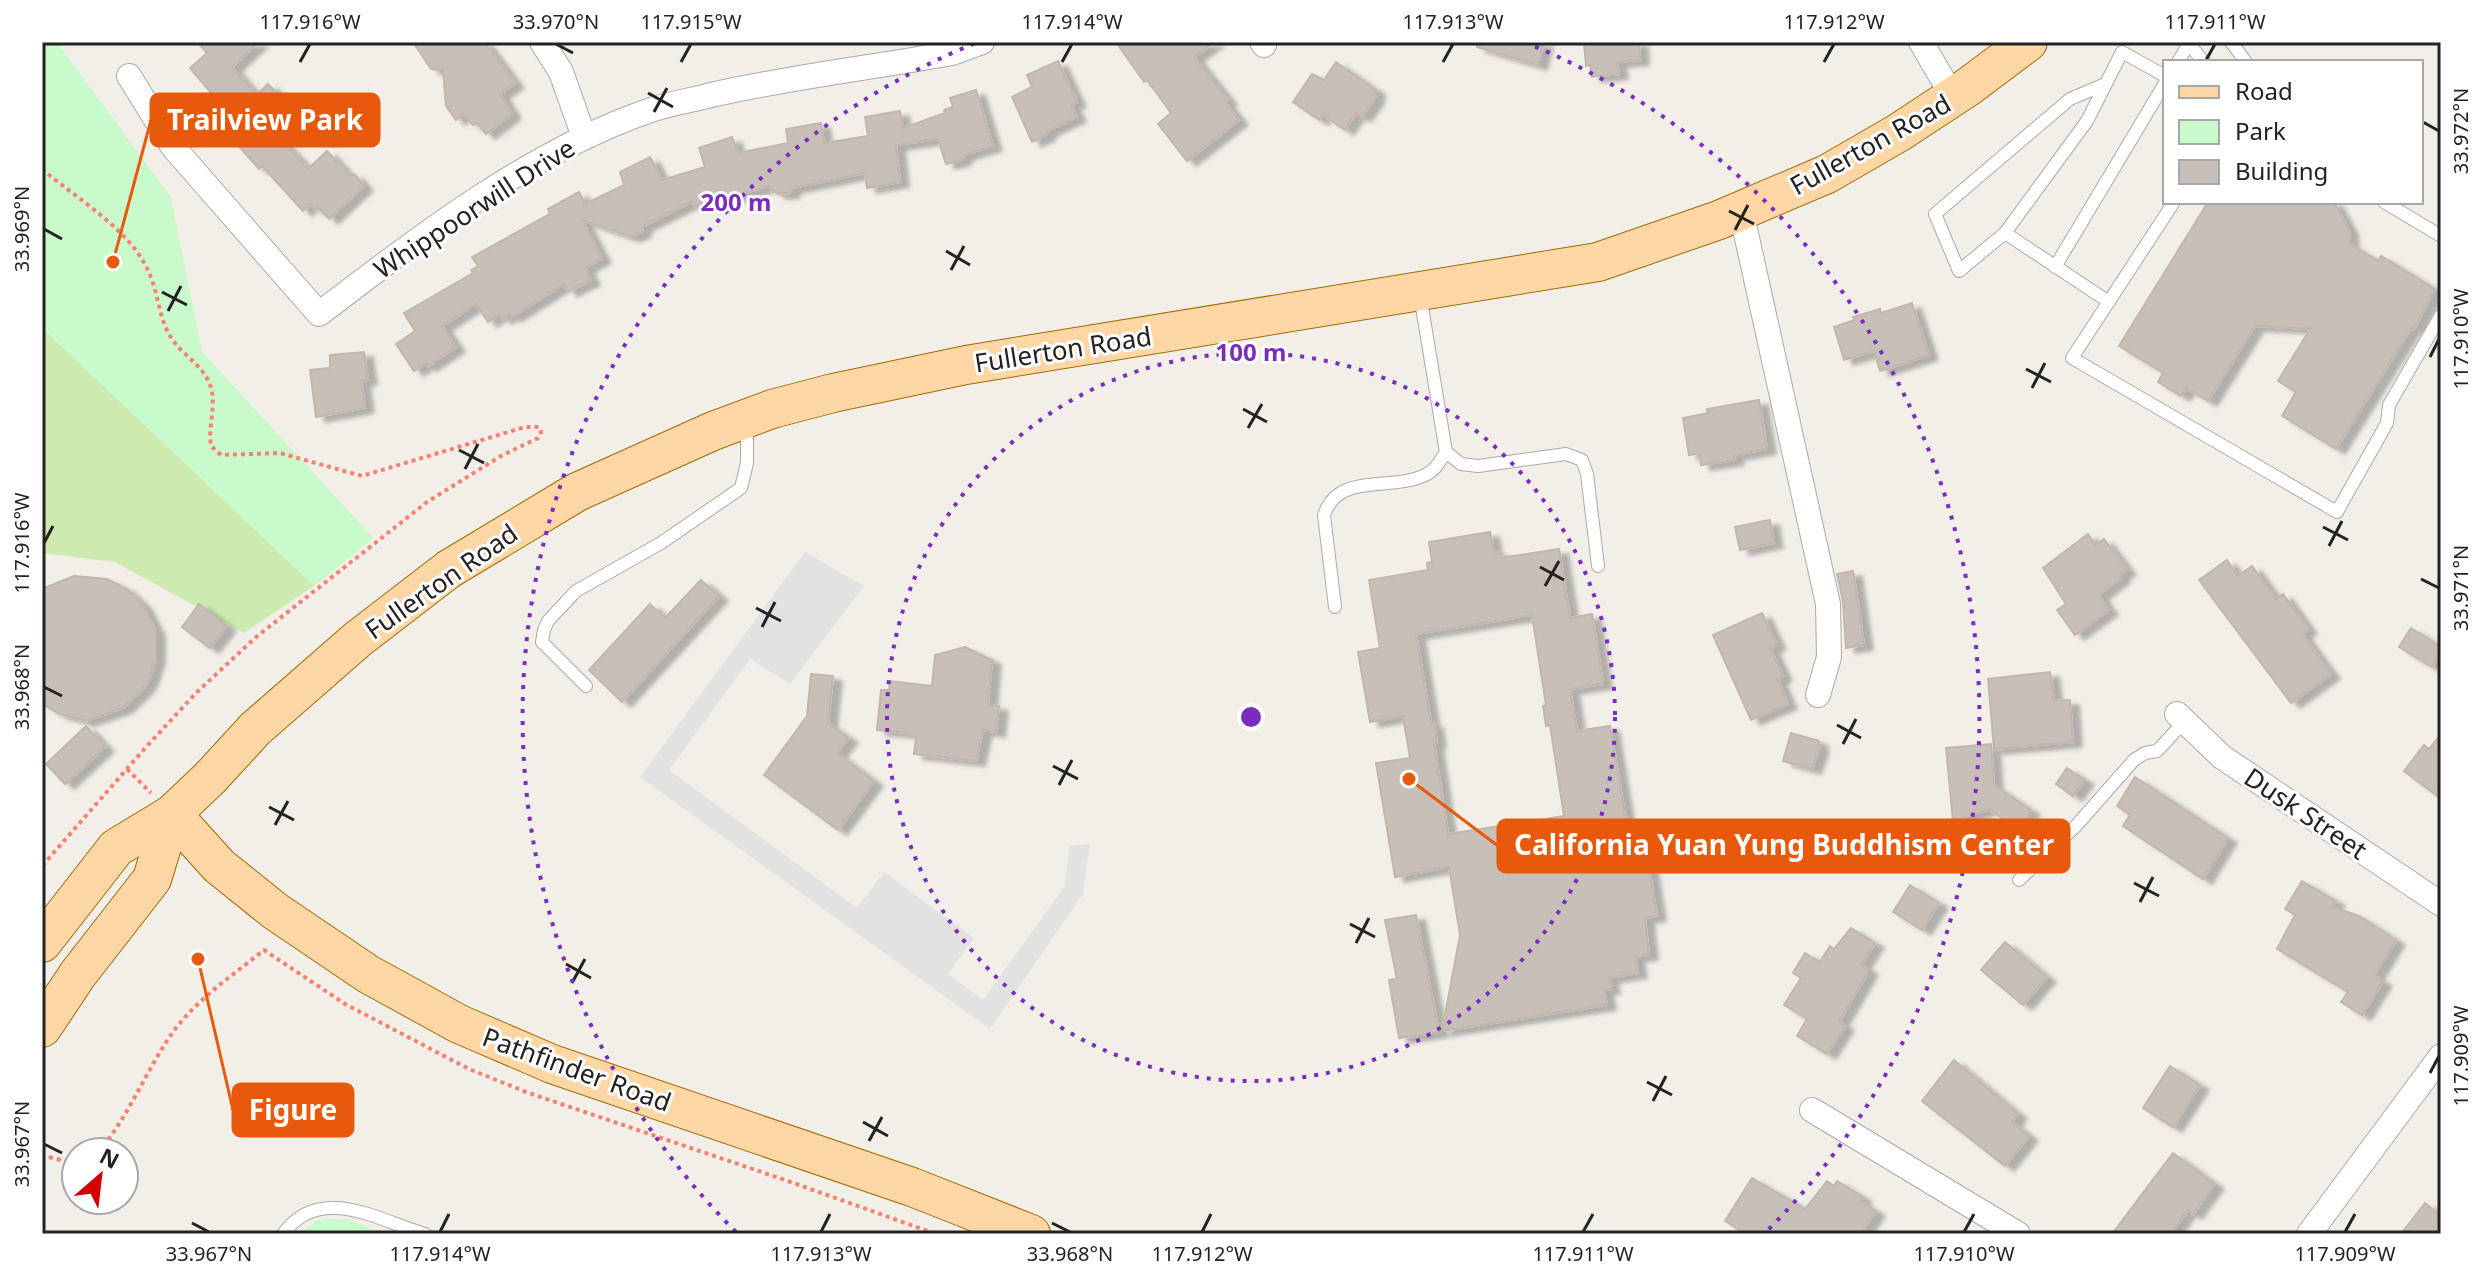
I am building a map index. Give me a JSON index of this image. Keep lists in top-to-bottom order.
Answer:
{
  "streets": {
    "main road": ["Fullerton Road", "Pathfinder Road"],
    "street": ["Whippoorwill Drive", "Dusk Street"]
  },
  "crossings": [
    ["Fullerton Road", "Pathfinder Road"]
  ],
  "places": ["Trailview Park", "California Yuan Yung Buddhism Center", "Figure"],
  "legend": ["Road", "Park", "Building"],
  "north": "top right",
  "coordinates": [
    "117.916°W",
    "33.970°N",
    "117.915°W",
    "117.914°W",
    "117.913°W",
    "117.912°W",
    "117.911°W",
    "33.972°N",
    "33.969°N",
    "117.910°W",
    "33.971°N",
    "33.968°N",
    "117.909°W",
    "33.967°N"
  ],
  "rings": ["200 m", "100 m"]
}
